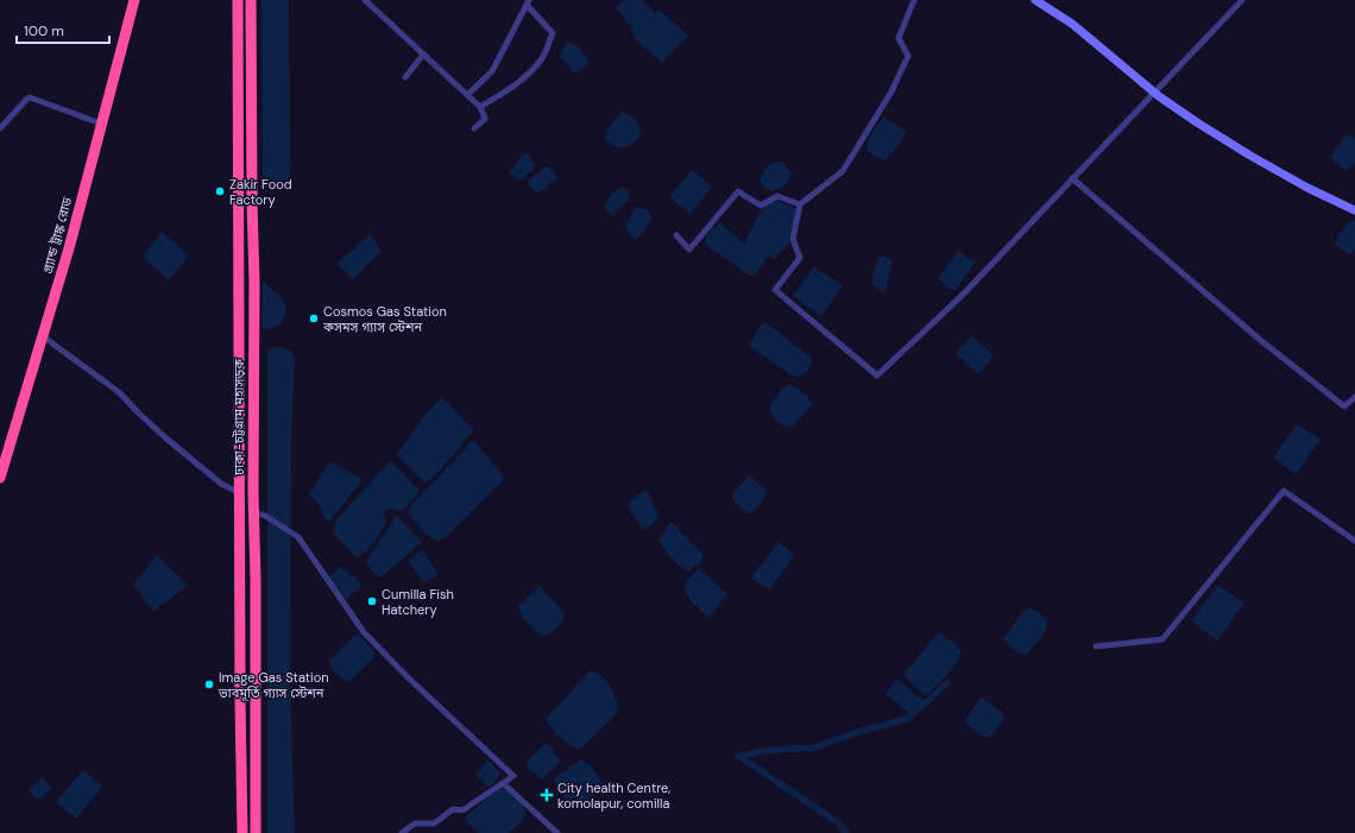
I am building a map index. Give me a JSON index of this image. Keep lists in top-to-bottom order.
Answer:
{
  "streets": {
    "highway": ["গ্র্যান্ড ট্রাঙ্ক রোড", "ঢাকা-চট্টগ্রাম মহাসড়ক"]
  },
  "places": {
    "other": [
      "Zakir Food Factory",
      "Cosmos Gas Station কসমস গ্যাস স্টেশন",
      "Cumilla Fish Hatchery",
      "Image Gas Station ভাবমূর্তি গ্যাস স্টেশন"
    ],
    "health": ["City health Centre, komolapur, comilla"]
  },
  "scale_bar": "100 m"
}
